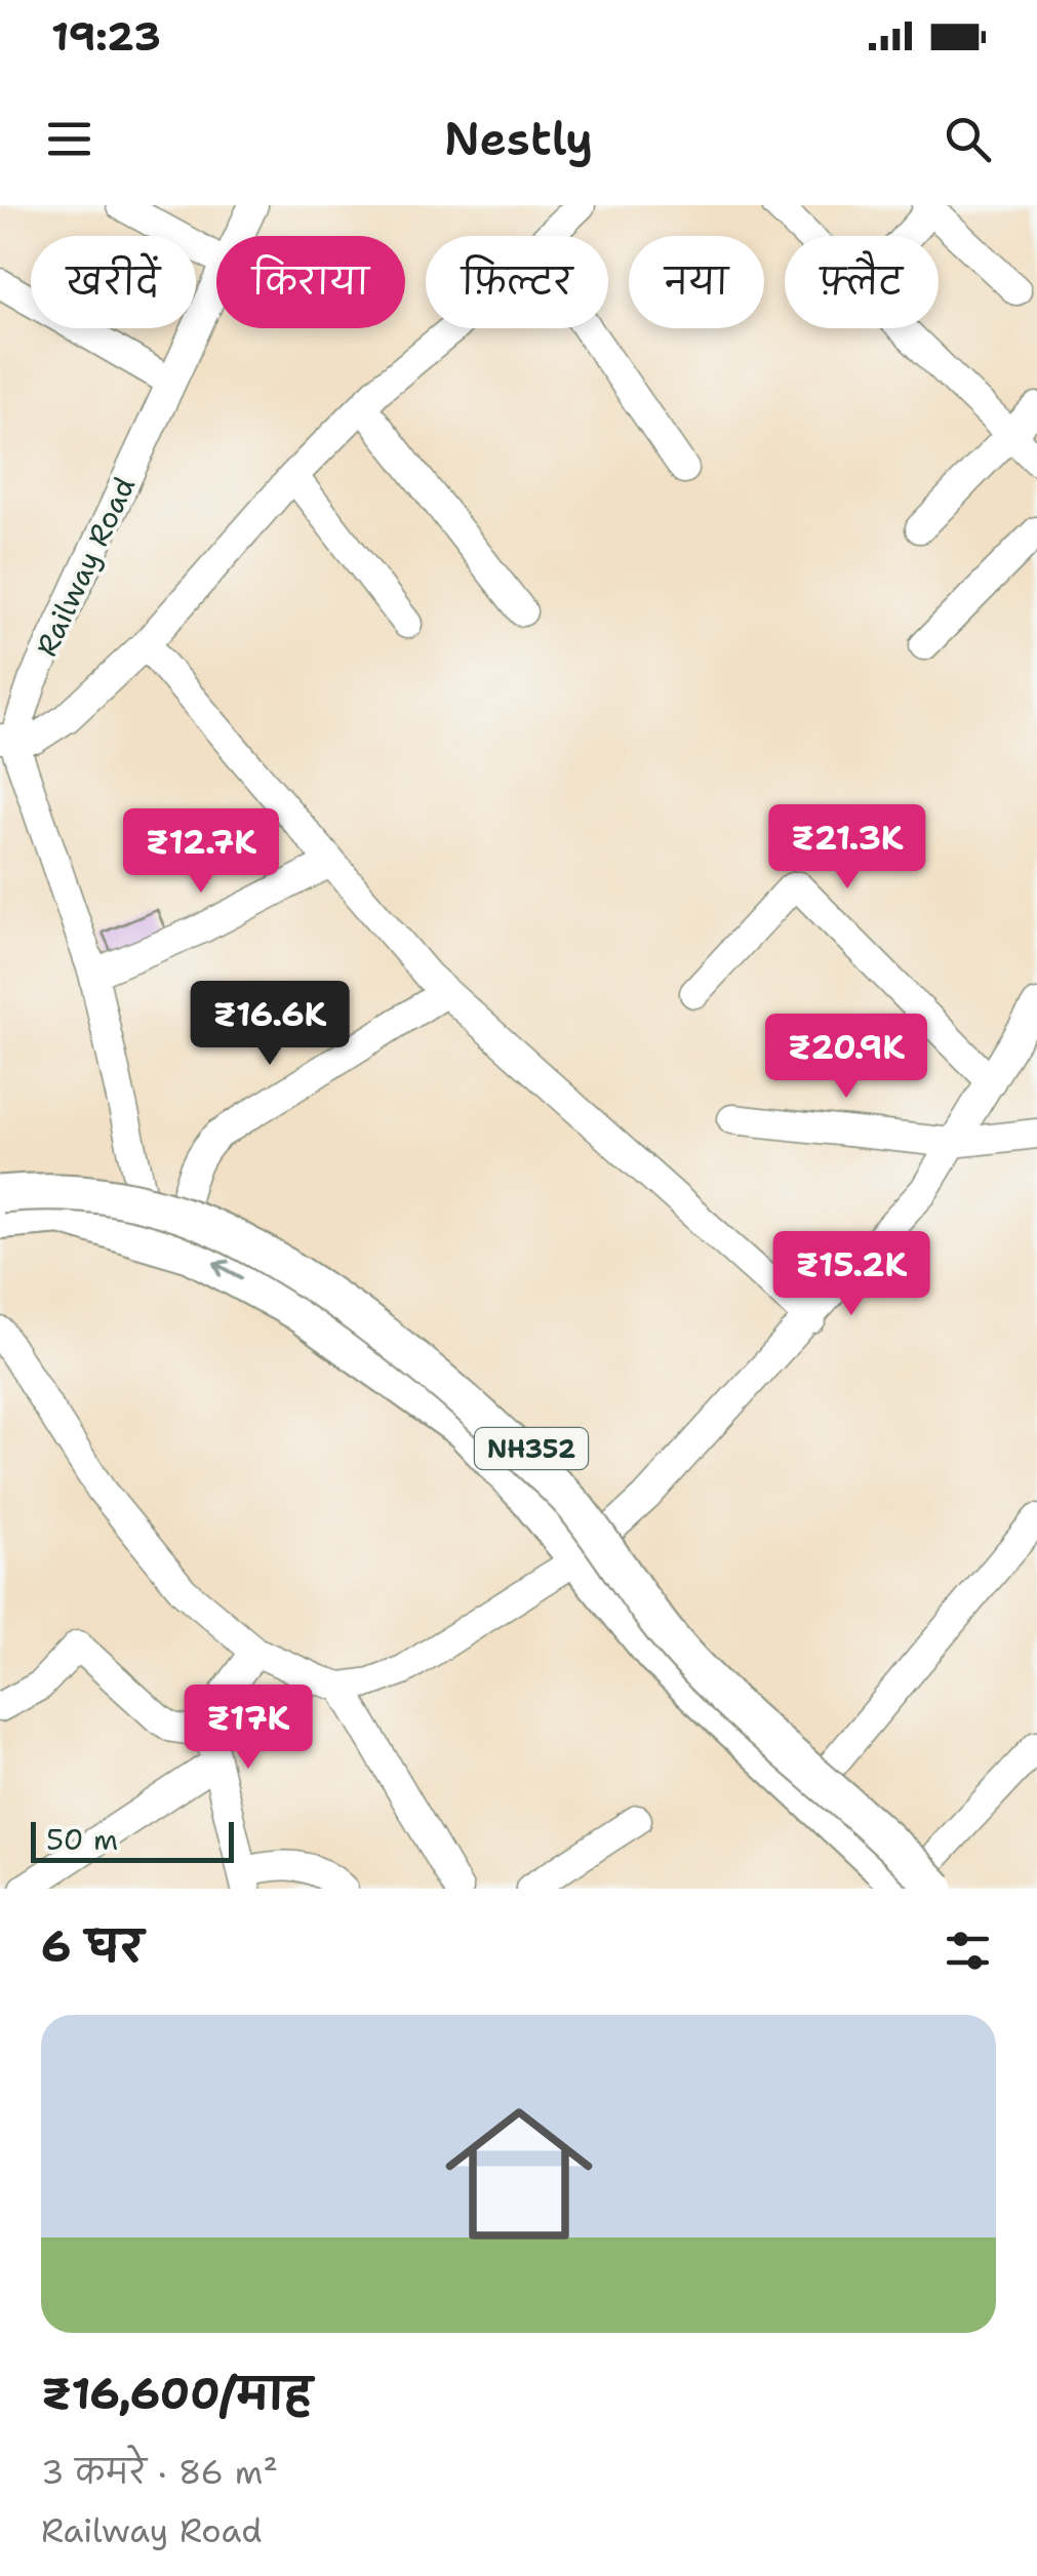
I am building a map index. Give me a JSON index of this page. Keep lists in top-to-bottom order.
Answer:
{
  "streets": {
    "highway": ["NH352"],
    "street": ["Railway Road"]
  },
  "scale_bar": "50 m",
  "page": {
    "status": "19:23",
    "header": "Nestly",
    "chip": [
      "खरीदें",
      "किराया",
      "फ़िल्टर",
      "नया",
      "फ़्लैट"
    ],
    "price": [
      "₹21.3K",
      "₹12.7K",
      "₹16.6K",
      "₹20.9K",
      "₹15.2K",
      "₹17K"
    ],
    "scale": "50 m",
    "heading": "6 घर",
    "list": [
      {
        "name": "₹16,600/माह",
        "note": "3 कमरे · 86 m² · Railway Road"
      }
    ]
  }
}
